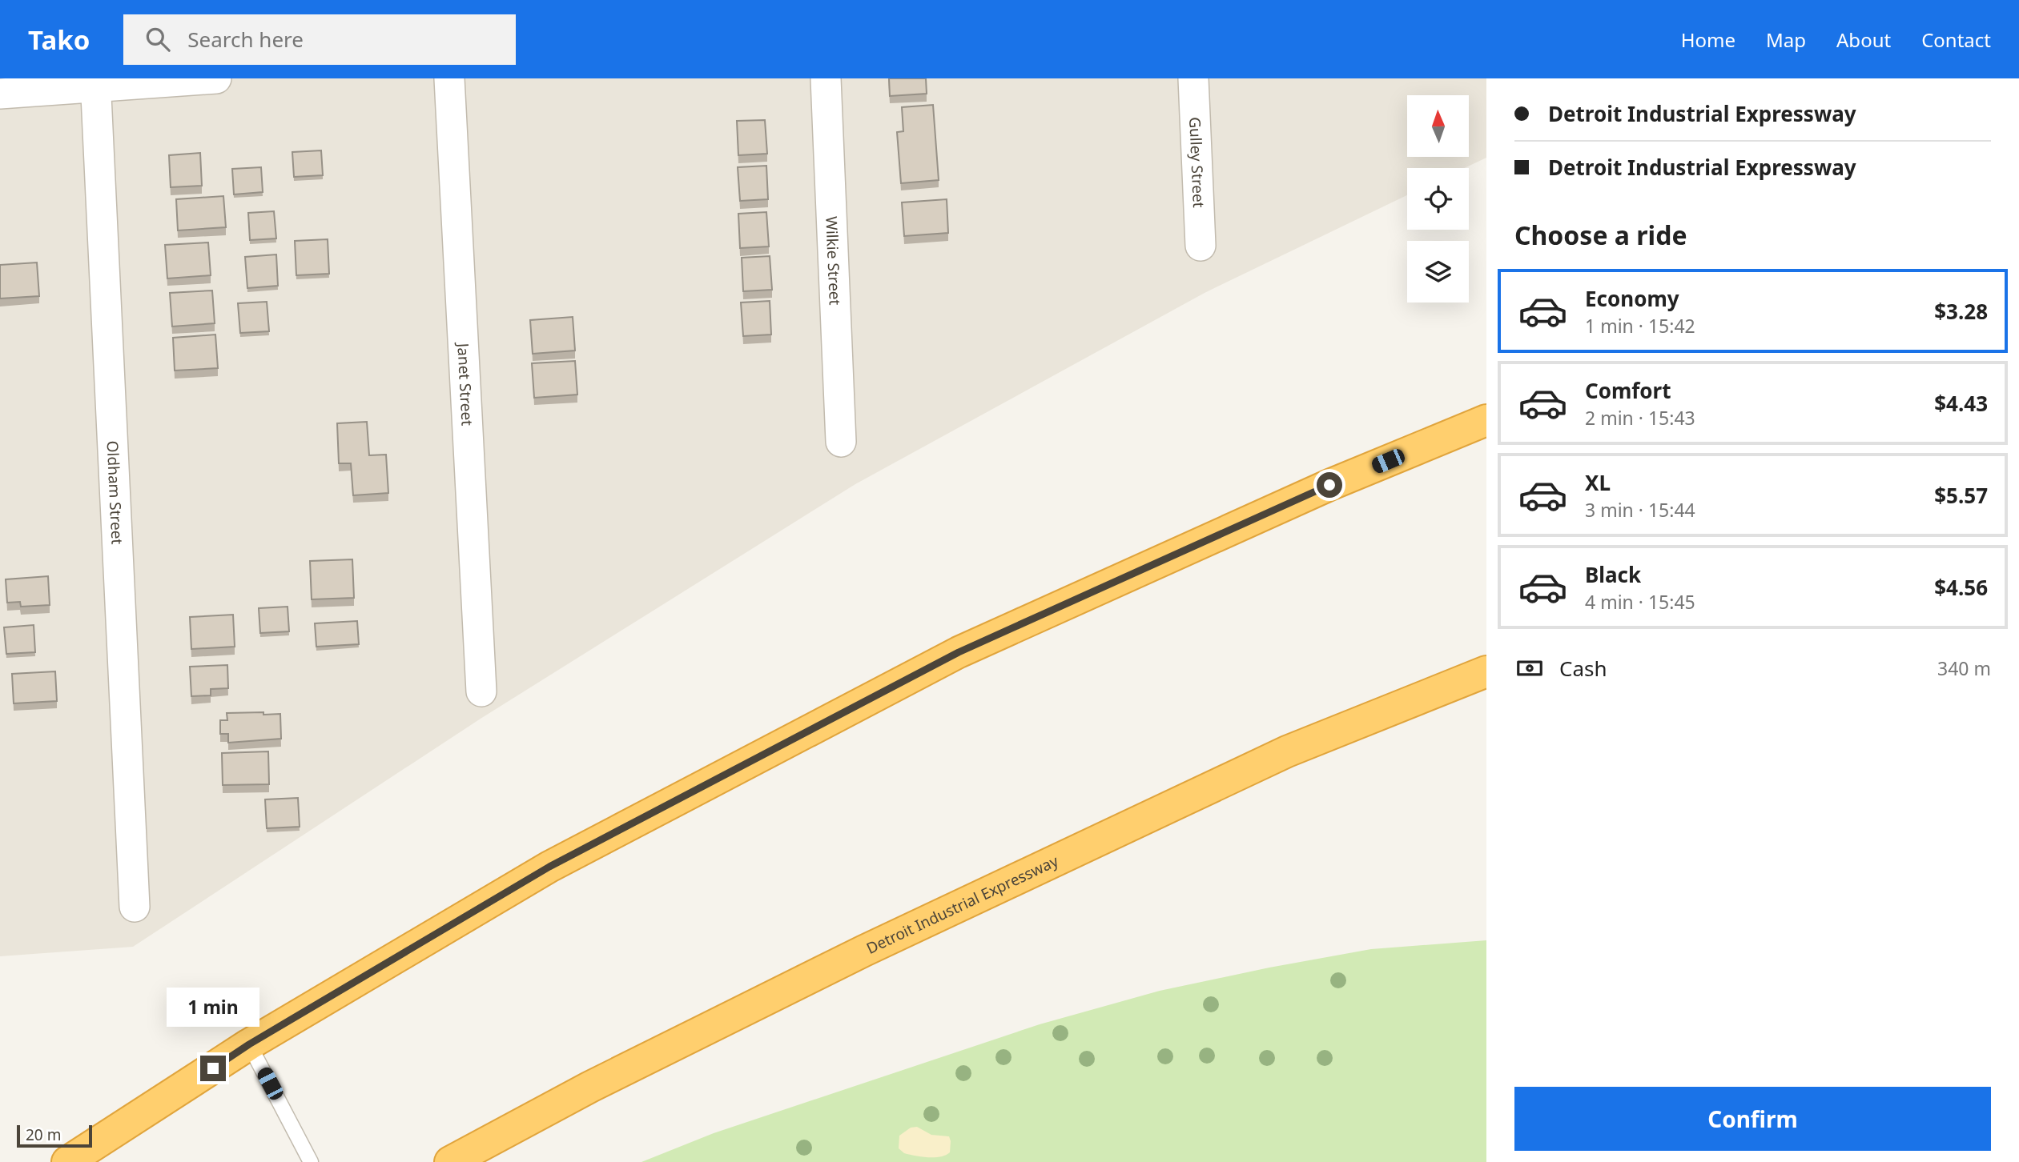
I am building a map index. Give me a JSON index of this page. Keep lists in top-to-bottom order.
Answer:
{
  "streets": {
    "highway": ["Detroit Industrial Expressway"],
    "street": [
      "Gulley Street",
      "Wilkie Street",
      "Janet Street",
      "Oldham Street"
    ]
  },
  "scale_bar": "20 m",
  "north": "top",
  "page": {
    "header": "Tako",
    "search": "Search here",
    "nav": [
      "Home",
      "Map",
      "About",
      "Contact"
    ],
    "banner": ["Detroit Industrial Expressway", "Detroit Industrial Expressway"],
    "heading": "Choose a ride",
    "list": [
      {
        "name": "Economy",
        "note": "1 min · 15:42",
        "value": "$3.28"
      },
      {
        "name": "Comfort",
        "note": "2 min · 15:43",
        "value": "$4.43"
      },
      {
        "name": "XL",
        "note": "3 min · 15:44",
        "value": "$5.57"
      },
      {
        "name": "Black",
        "note": "4 min · 15:45",
        "value": "$4.56"
      }
    ],
    "pay": ["Cash", "340 m"],
    "bubble": "1 min",
    "buttons": "Confirm",
    "scale": "20 m"
  }
}
